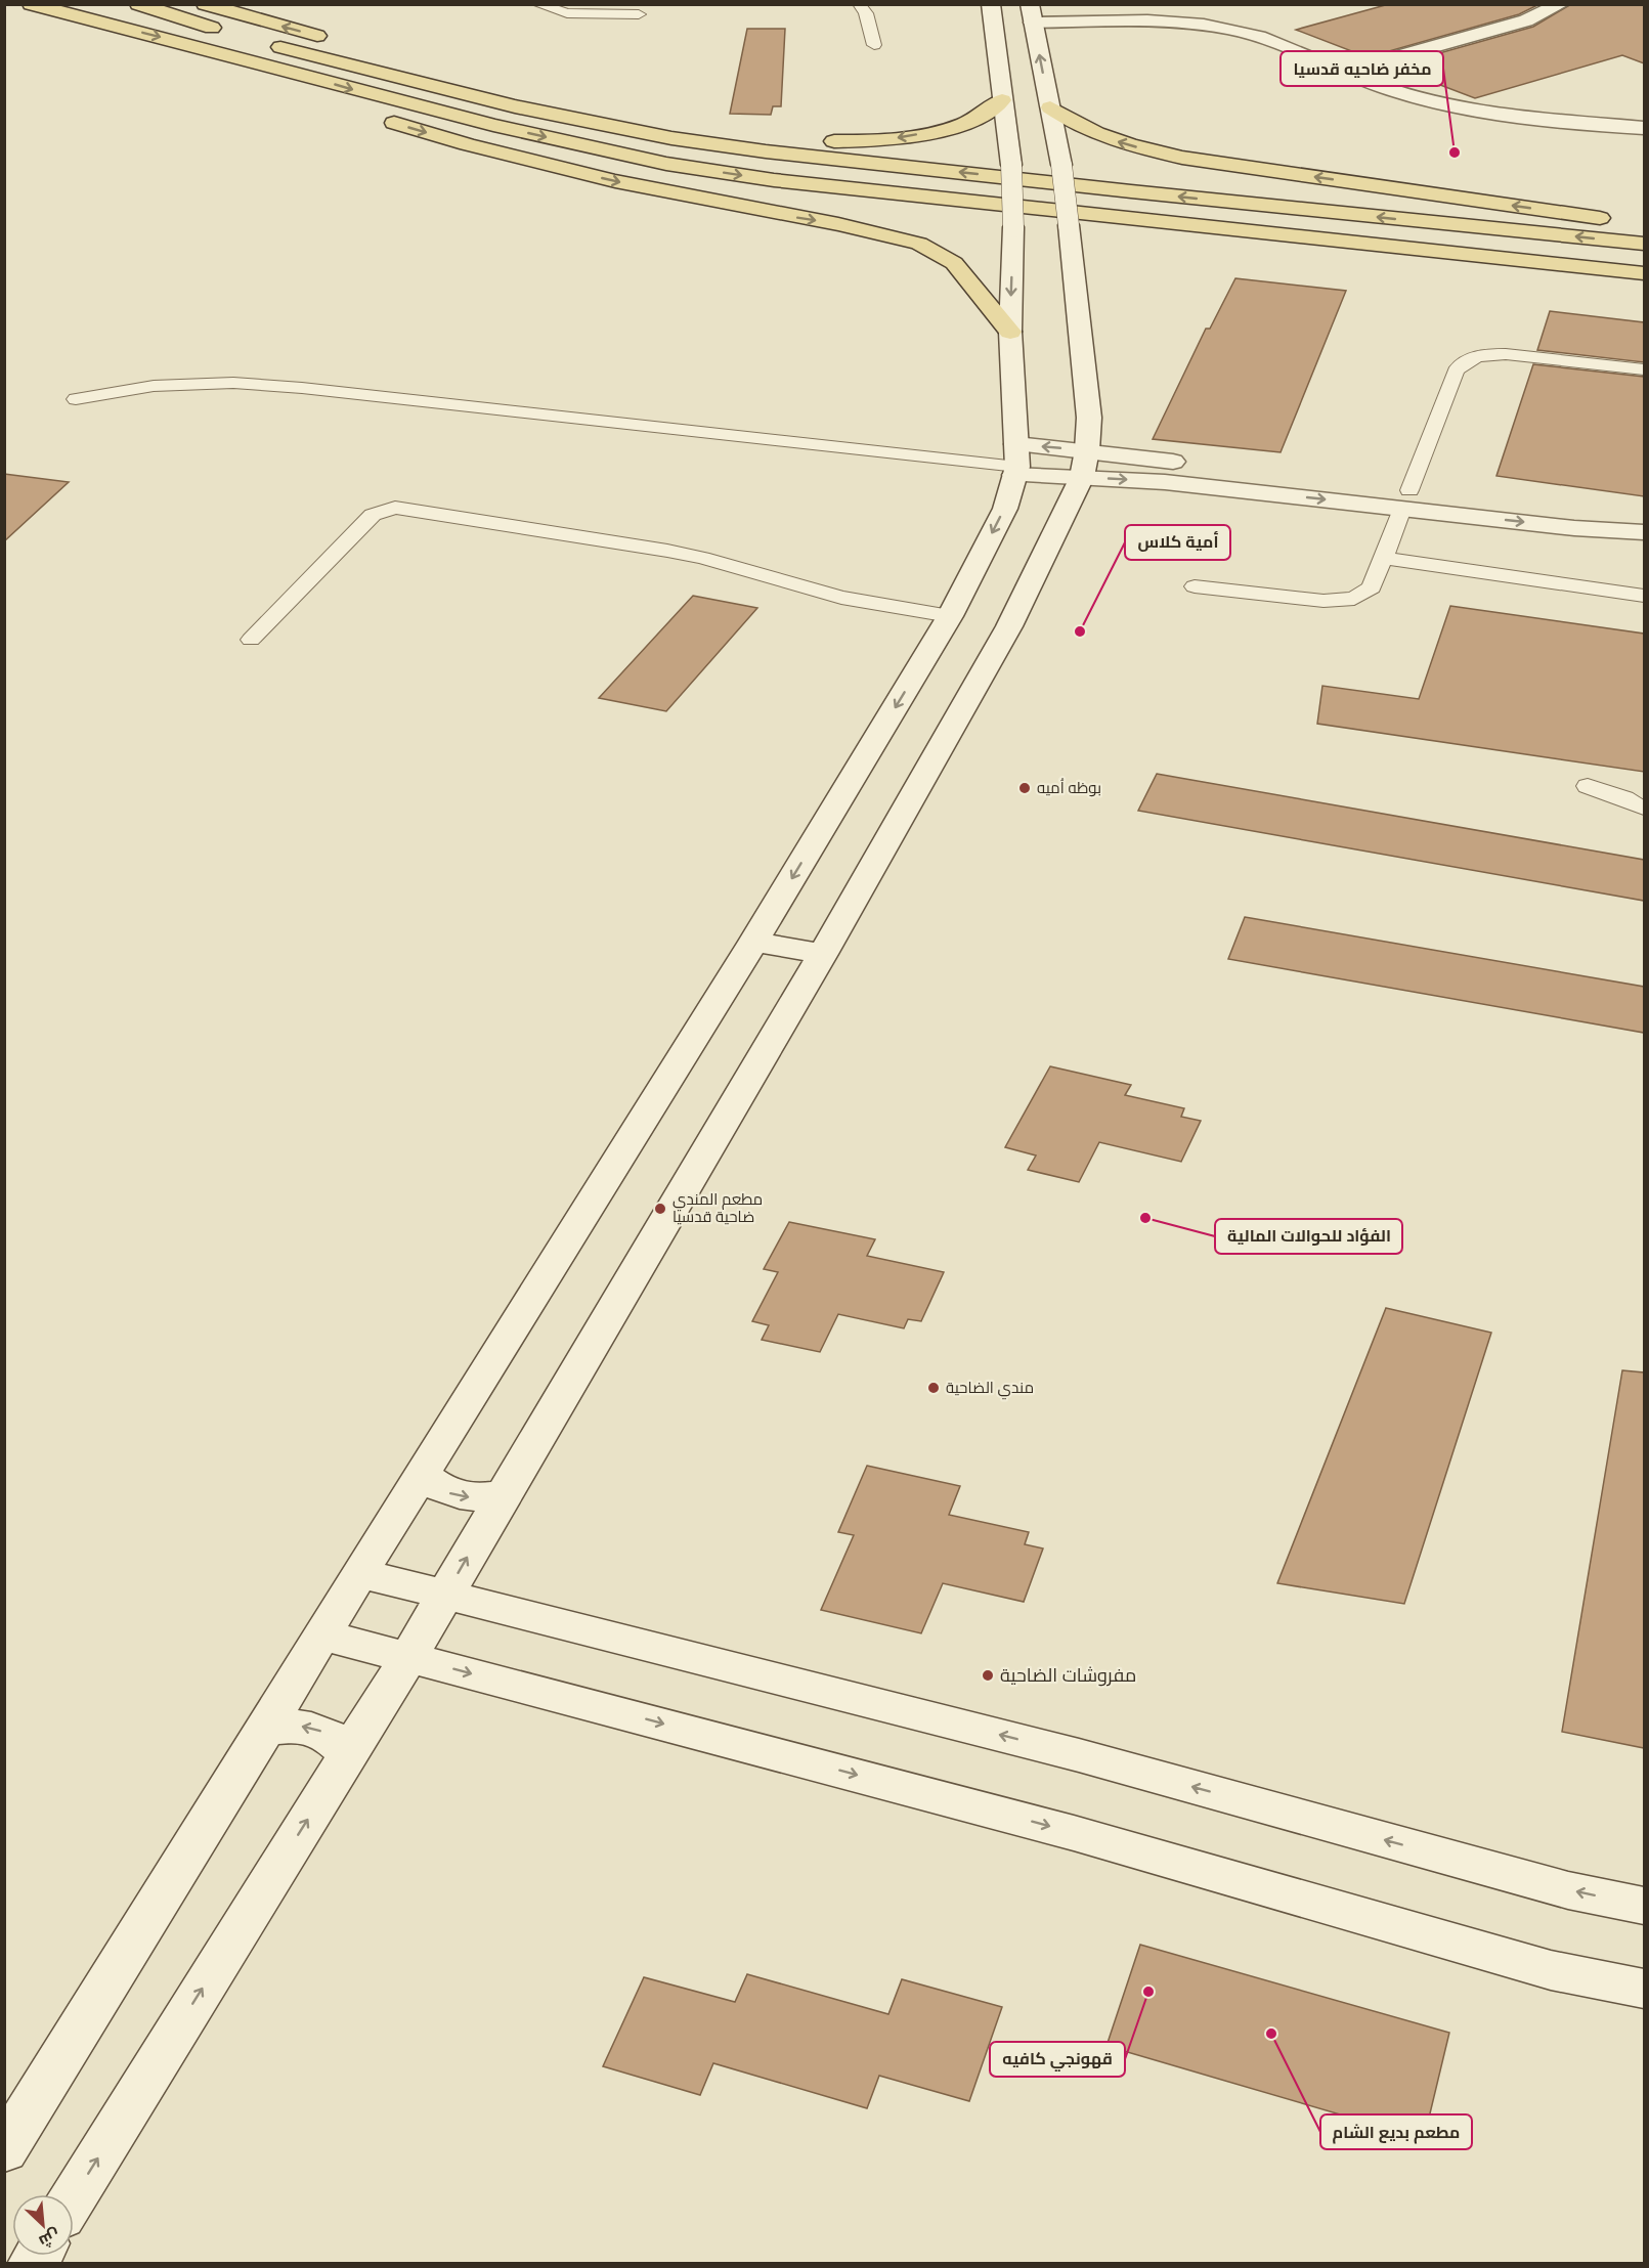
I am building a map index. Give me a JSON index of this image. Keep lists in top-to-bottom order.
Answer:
{
  "places": [
    "مخفر ضاحيه قدسيا",
    "أمية كلاس",
    "بوظه اُميه",
    "مطعم المندي ضاحية قدسيا",
    "الفؤاد للحوالات المالية",
    "مندي الضاحية",
    "مفروشات الضاحية",
    "قهونجي كافيه",
    "مطعم بديع الشام"
  ],
  "north": "bottom right"
}
